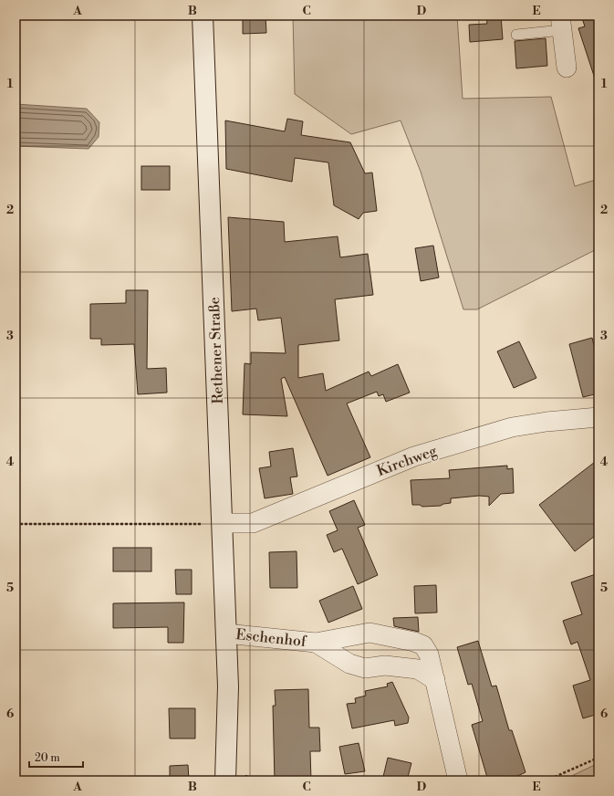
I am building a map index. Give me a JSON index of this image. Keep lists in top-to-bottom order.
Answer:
{
  "streets": {
    "main road": ["Rethener Straße"],
    "street": ["Kirchweg", "Eschenhof"]
  },
  "crossings": [
    ["Rethener Straße", "Kirchweg"],
    ["Rethener Straße", "Eschenhof"]
  ],
  "scale_bar": "20 m",
  "grid": {
    "columns": [
      "A",
      "B",
      "C",
      "D",
      "E"
    ],
    "rows": [
      "1",
      "2",
      "3",
      "4",
      "5",
      "6"
    ]
  }
}
